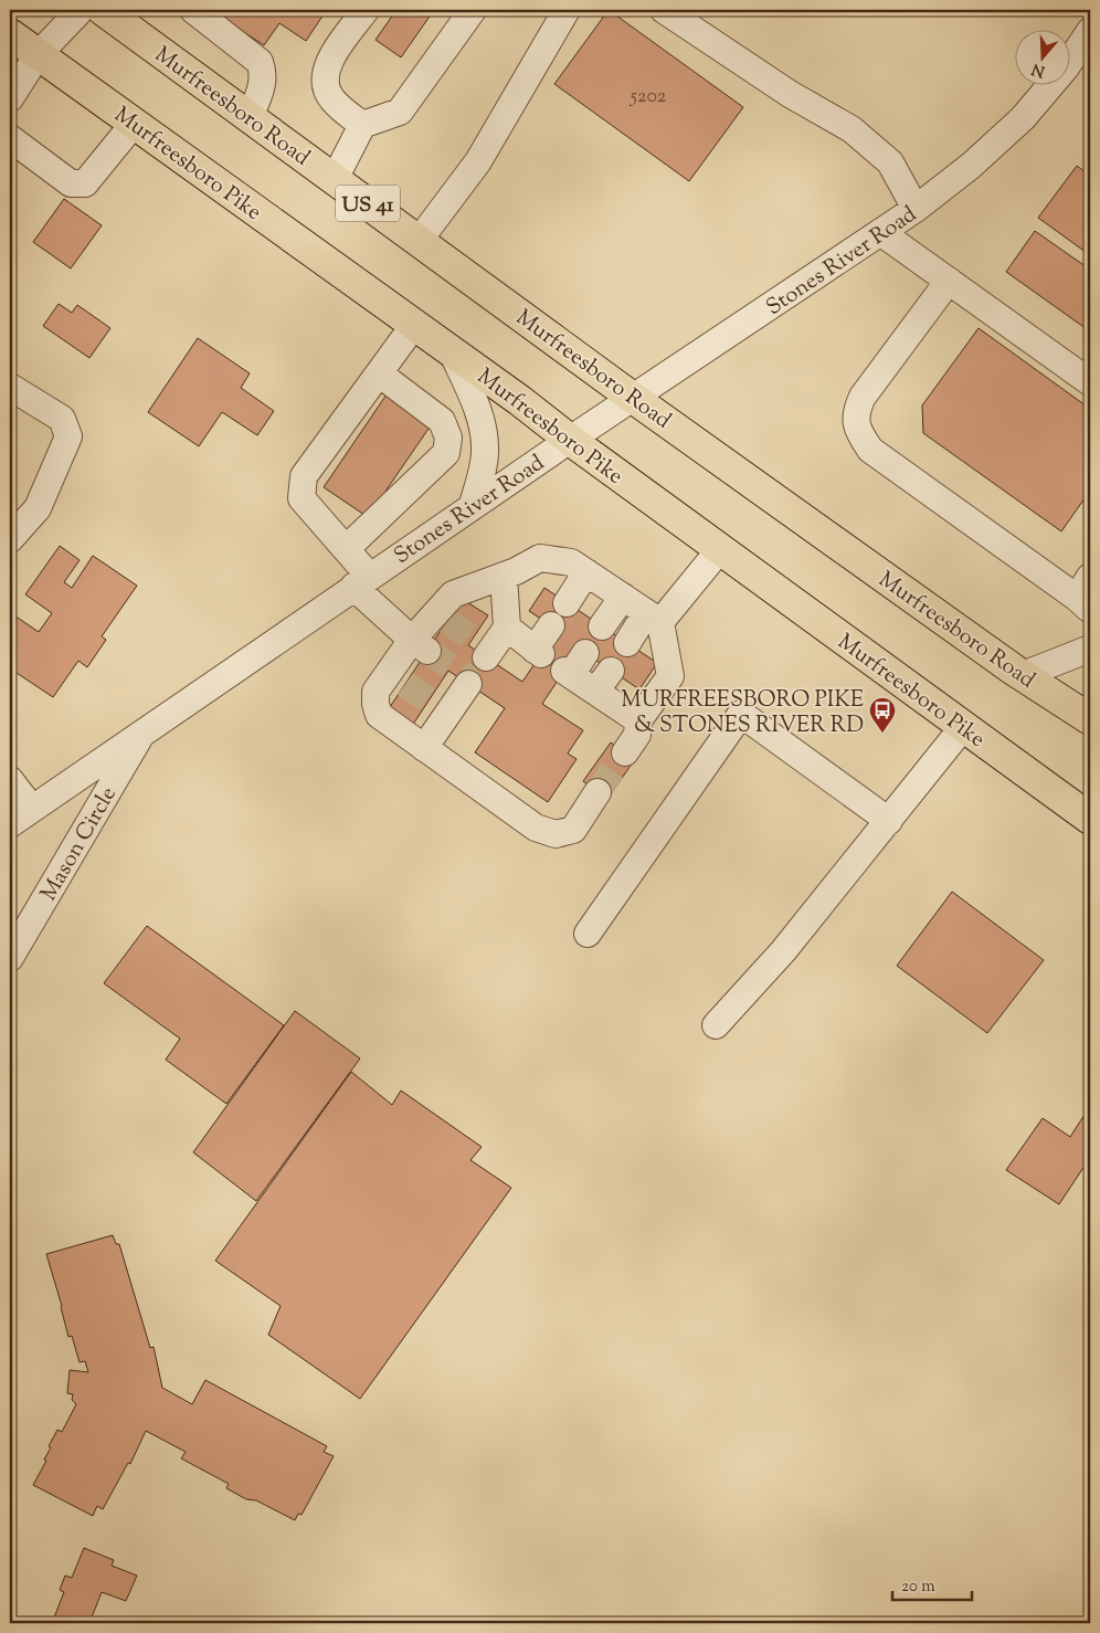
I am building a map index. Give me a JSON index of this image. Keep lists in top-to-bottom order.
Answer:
{
  "streets": {
    "main road": ["Murfreesboro Road", "Murfreesboro Pike", "US 41"],
    "street": ["Stones River Road", "Mason Circle"]
  },
  "crossings": [
    ["Murfreesboro Road", "Stones River Road"],
    ["Murfreesboro Pike", "Stones River Road"],
    ["Stones River Road", "Mason Circle"]
  ],
  "places": {
    "bus stop": ["MURFREESBORO PIKE & STONES RIVER RD"]
  },
  "house_numbers": ["5202"],
  "scale_bar": "20 m",
  "north": "bottom"
}
